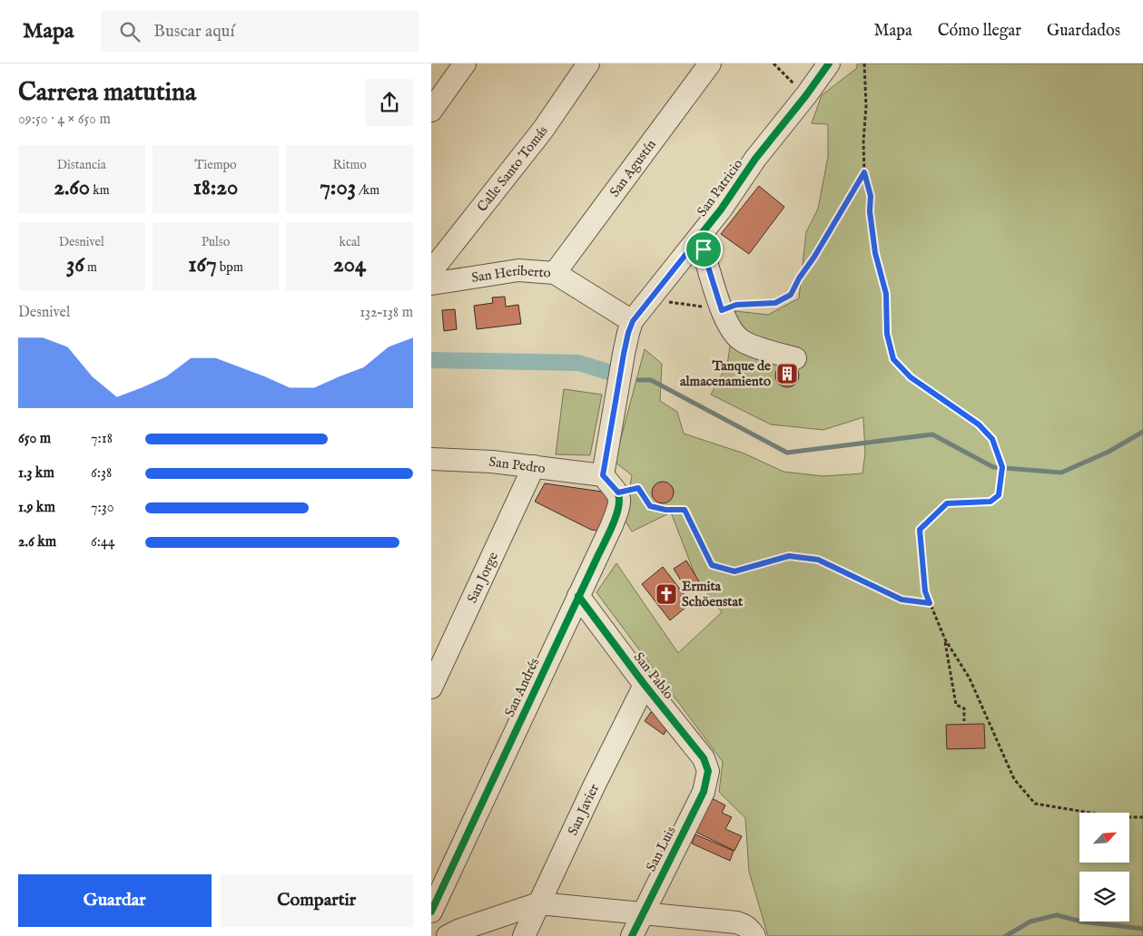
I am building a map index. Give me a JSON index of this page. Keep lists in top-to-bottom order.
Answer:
{
  "streets": {
    "street": [
      "Calle Santo Tomás",
      "San Agustín",
      "San Patricio",
      "San Heriberto",
      "San Pedro",
      "San Jorge",
      "San Pablo",
      "San Andrés",
      "San Javier",
      "San Luis"
    ]
  },
  "crossings": [
    ["San Agustín", "San Heriberto"],
    ["San Patricio", "San Heriberto"],
    ["San Patricio", "San Pedro"],
    ["San Pedro", "San Jorge"],
    ["San Pablo", "San Andrés"],
    ["San Pablo", "San Javier"],
    ["San Pablo", "San Luis"]
  ],
  "places": {
    "building": ["Tanque de almacenamiento"],
    "church": ["Ermita Schöenstat"]
  },
  "north": "top right",
  "page": {
    "header": "Mapa",
    "search": "Buscar aquí",
    "nav": ["Mapa", "Cómo llegar", "Guardados"],
    "heading": ["Carrera matutina", "09:50 · 4 × 650 m"],
    "stats": [
      ["Distancia", "2.60 km"],
      ["Tiempo", "18:20"],
      ["Ritmo", "7:03 /km"],
      ["Desnivel", "36 m"],
      ["Pulso", "167 bpm"],
      ["kcal", "204"]
    ],
    "chart": ["Desnivel", "132–138 m"],
    "list": [
      {
        "name": "650 m",
        "note": "7:18"
      },
      {
        "name": "1.3 km",
        "note": "6:38"
      },
      {
        "name": "1.9 km",
        "note": "7:30"
      },
      {
        "name": "2.6 km",
        "note": "6:44"
      }
    ],
    "buttons": ["Guardar", "Compartir"]
  }
}
